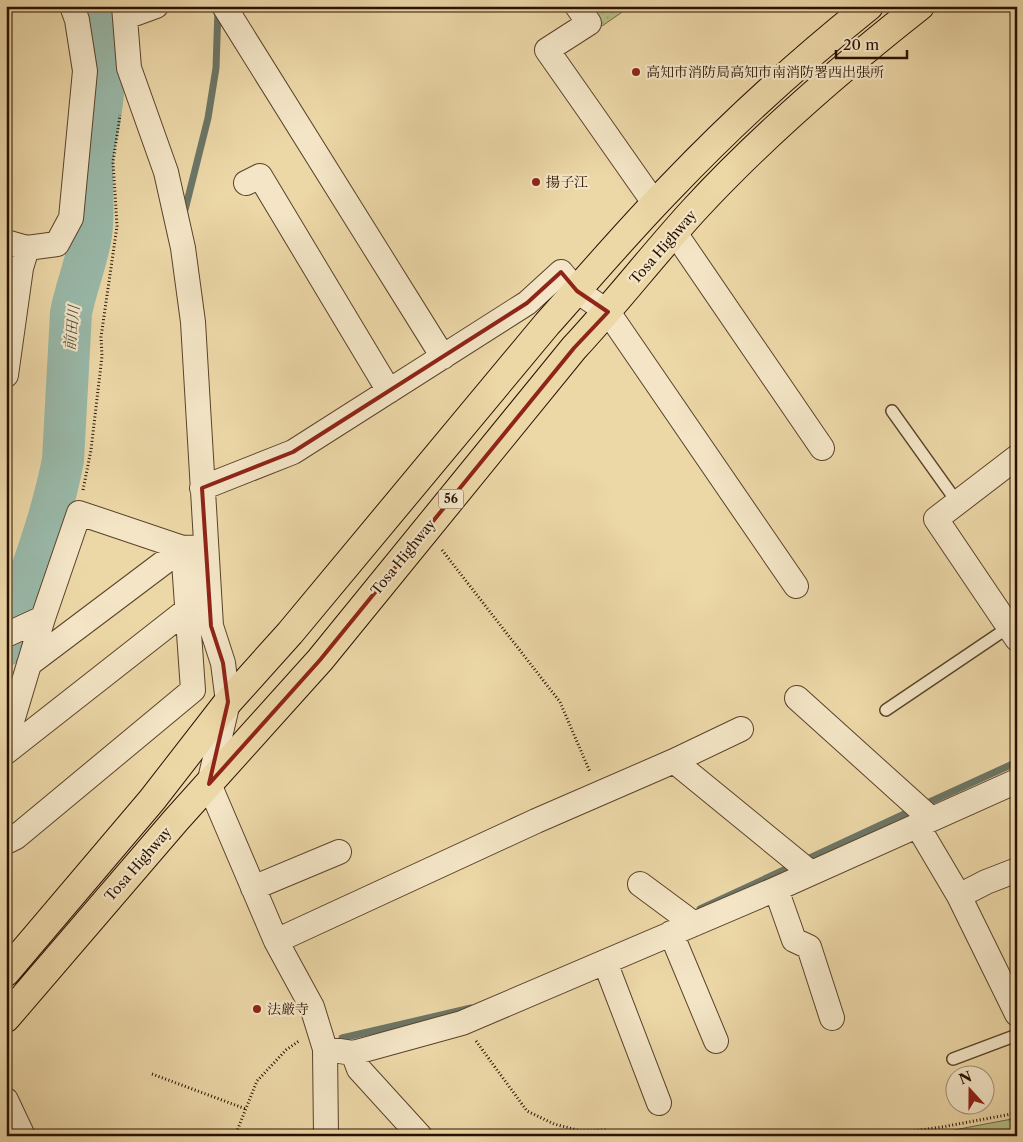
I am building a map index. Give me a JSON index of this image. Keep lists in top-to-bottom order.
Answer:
{
  "streets": {
    "highway": ["Tosa Highway", "56"]
  },
  "water": ["前田川"],
  "places": ["高知市消防局高知市南消防署西出張所", "揚子江", "法厳寺"],
  "scale_bar": "20 m",
  "north": "top"
}
